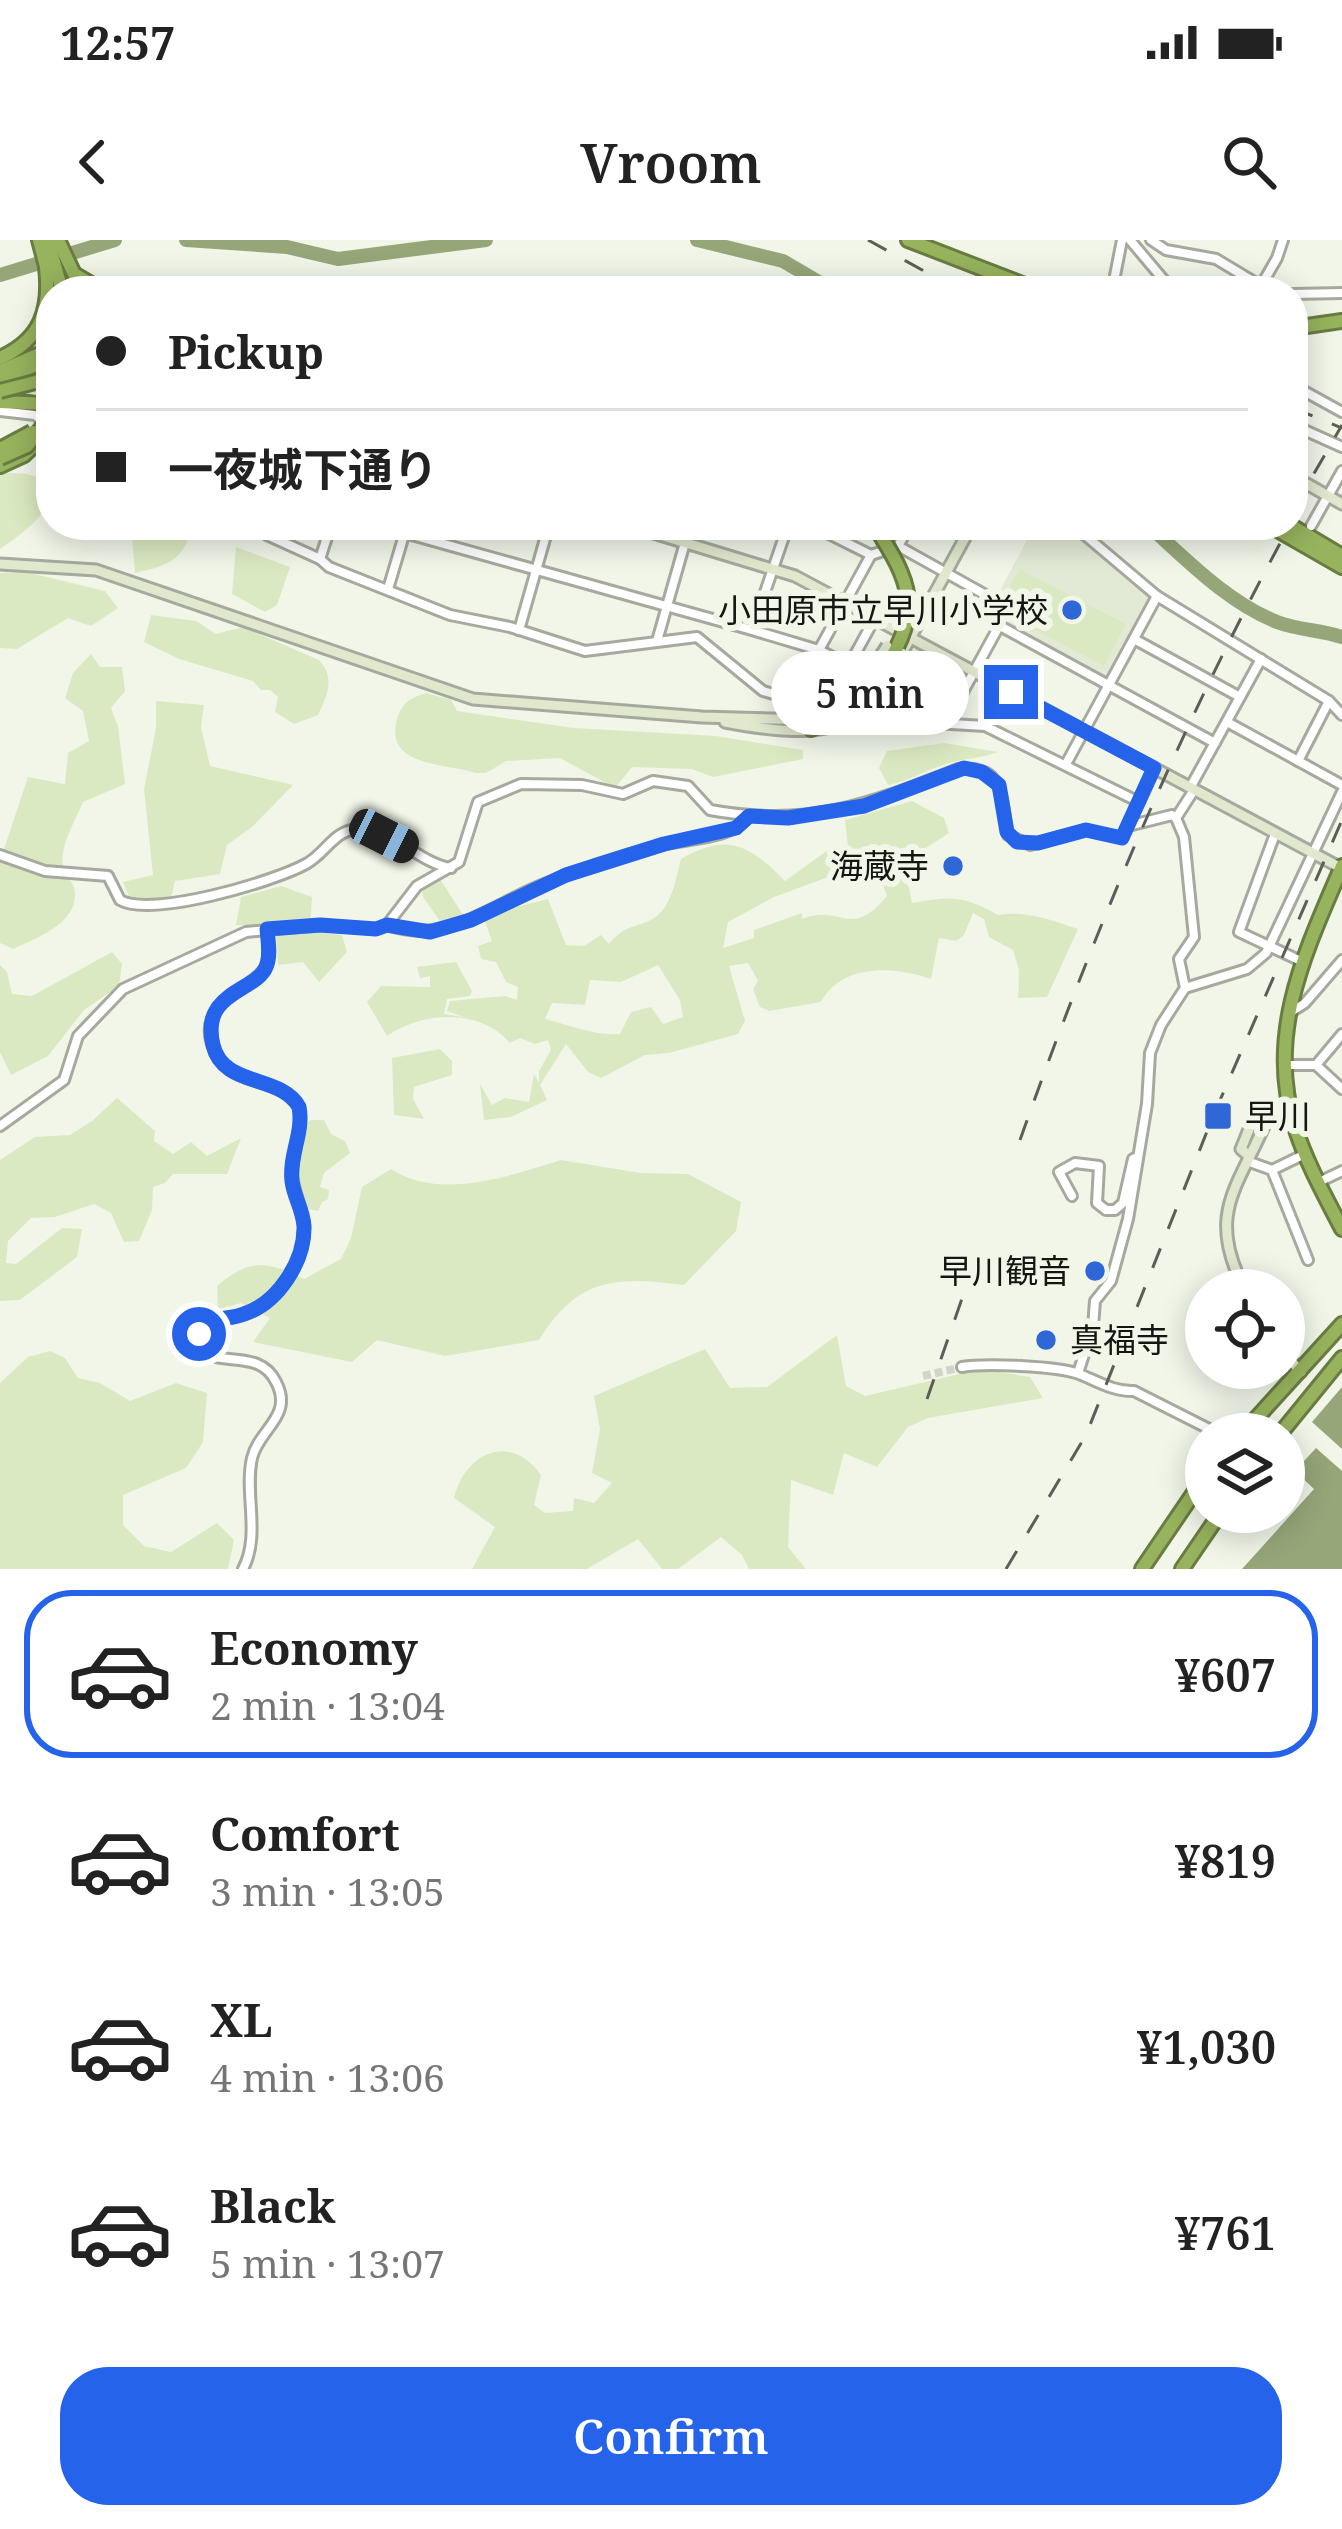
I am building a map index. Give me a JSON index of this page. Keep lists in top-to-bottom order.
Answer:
{
  "places": {
    "other": [
      "小田原市立早川小学校",
      "海蔵寺",
      "早川観音",
      "真福寺"
    ],
    "transit": ["早川"]
  },
  "page": {
    "status": "12:57",
    "header": "Vroom",
    "banner": ["Pickup", "一夜城下通り"],
    "bubble": "5 min",
    "list": [
      {
        "name": "Economy",
        "note": "2 min · 13:04",
        "value": "¥607"
      },
      {
        "name": "Comfort",
        "note": "3 min · 13:05",
        "value": "¥819"
      },
      {
        "name": "XL",
        "note": "4 min · 13:06",
        "value": "¥1,030"
      },
      {
        "name": "Black",
        "note": "5 min · 13:07",
        "value": "¥761"
      }
    ],
    "buttons": "Confirm"
  }
}
